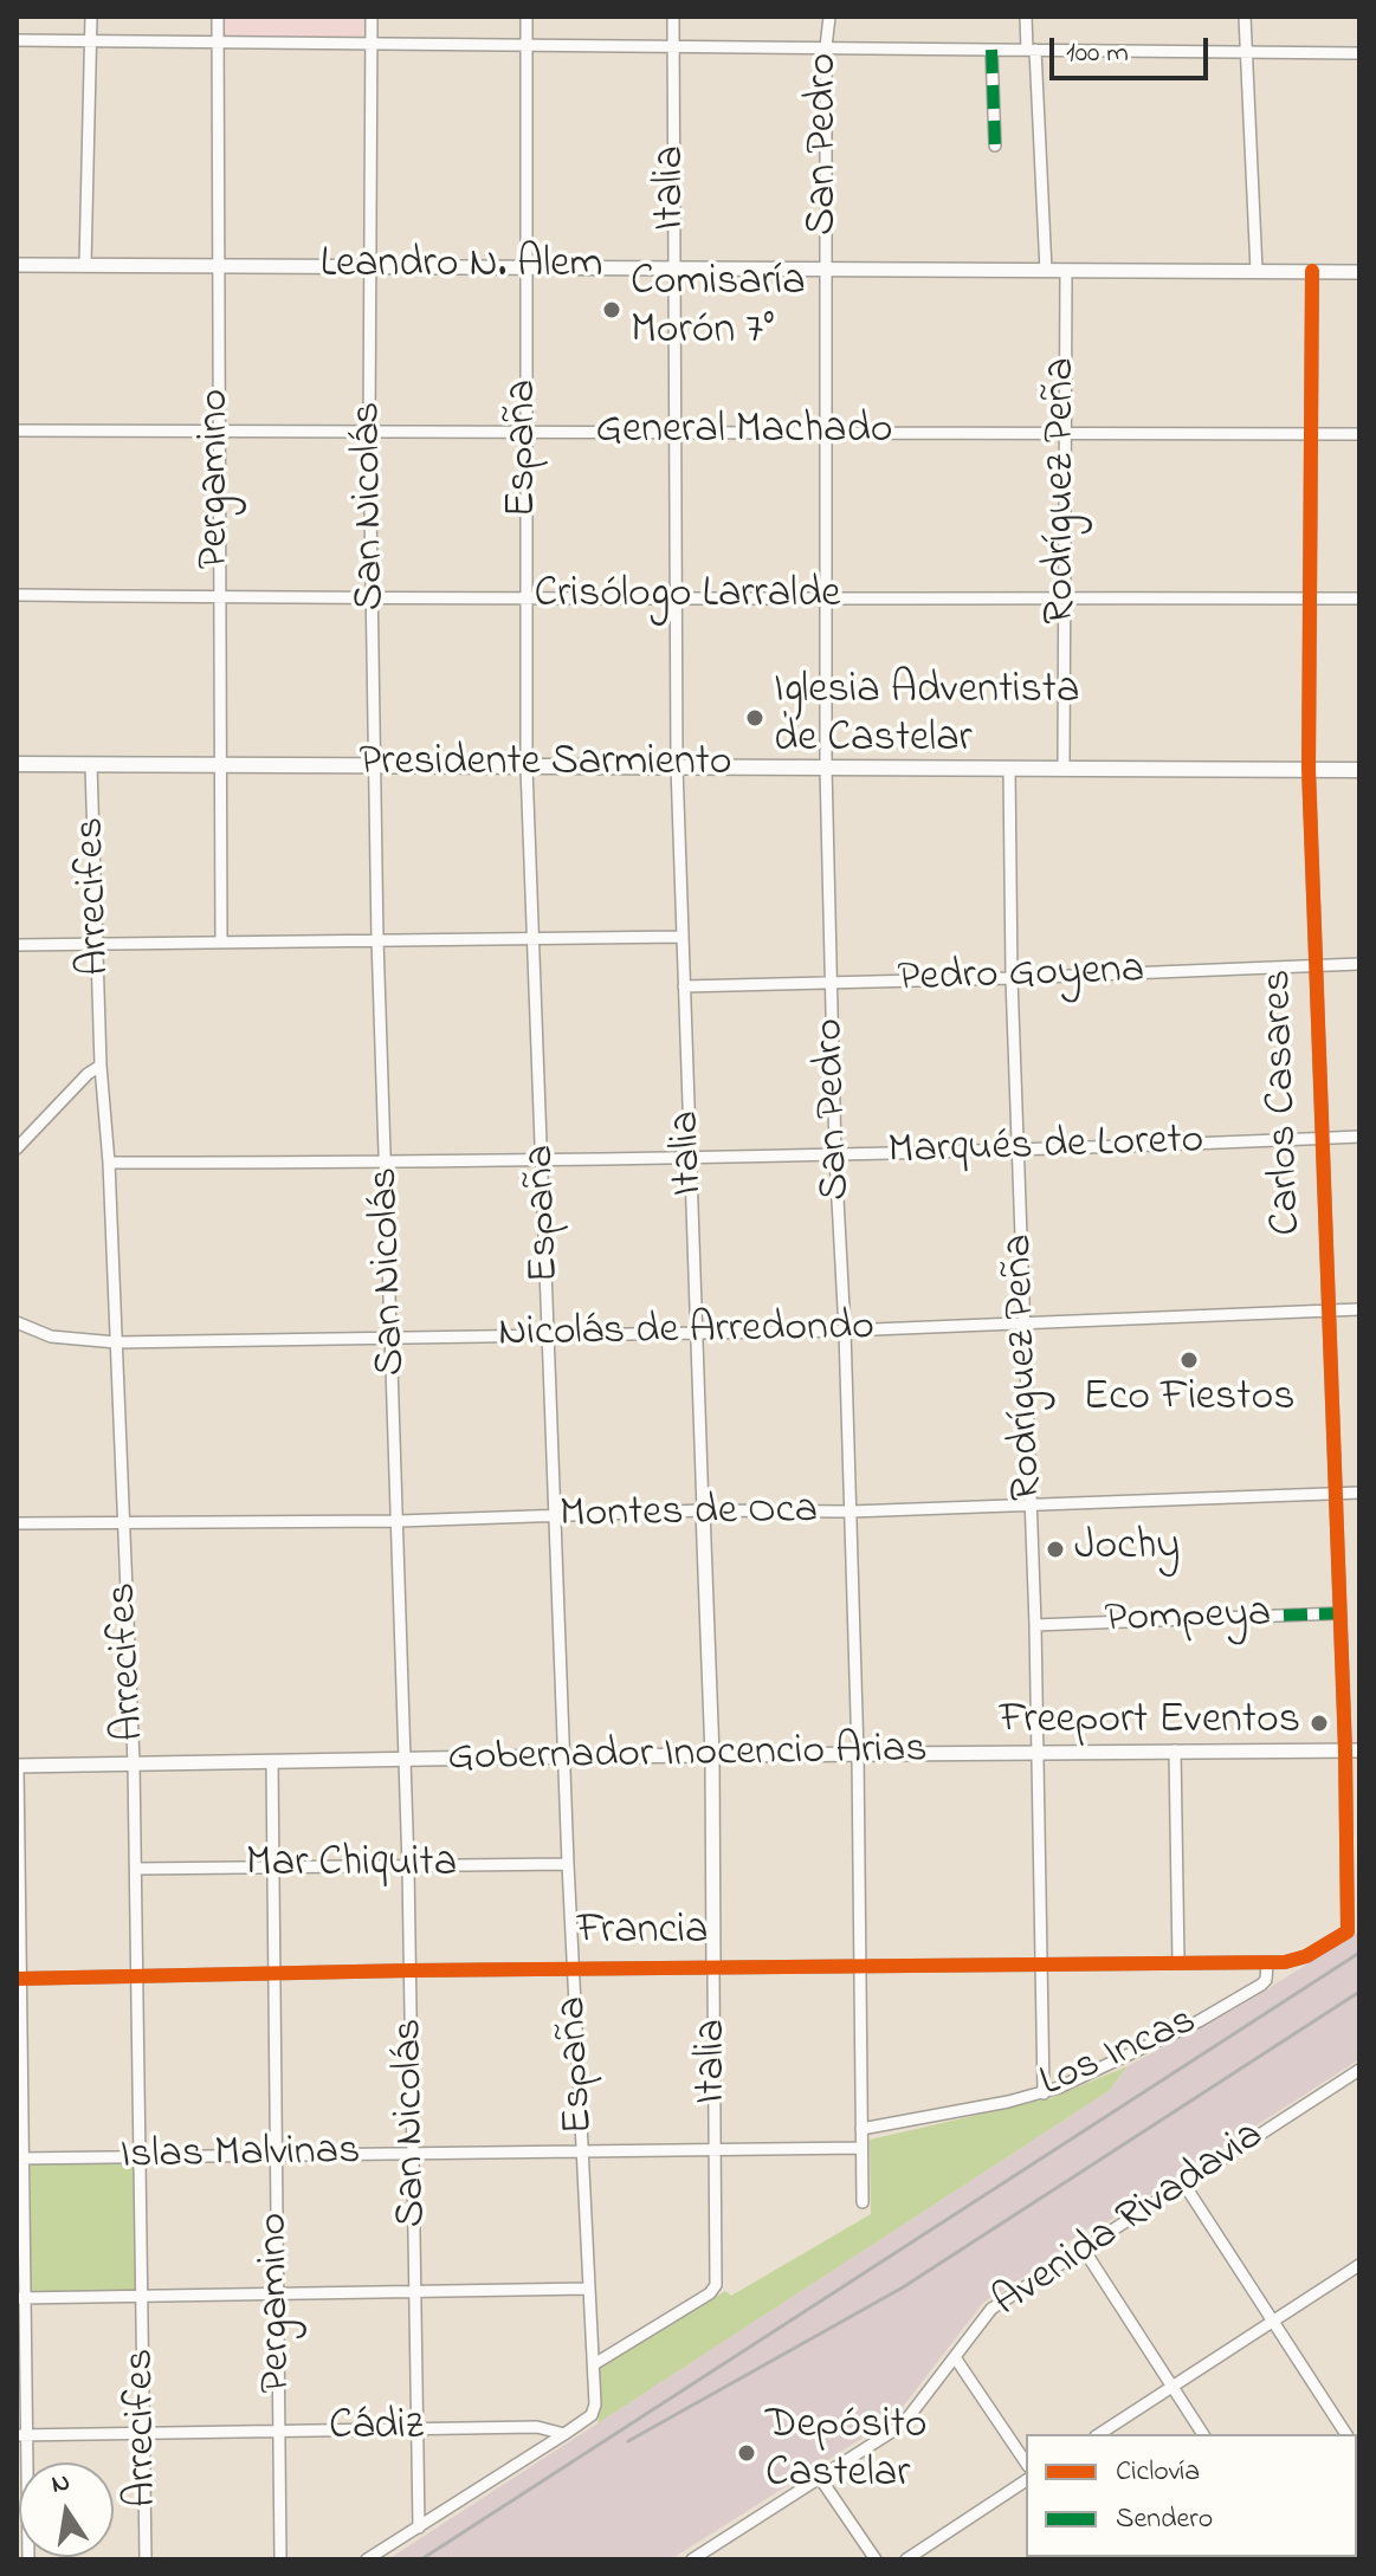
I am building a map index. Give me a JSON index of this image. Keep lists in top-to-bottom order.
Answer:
{
  "streets": {
    "main road": ["Presidente Sarmiento"],
    "street": [
      "San Pedro",
      "Italia",
      "Leandro N. Alem",
      "General Machado",
      "España",
      "Pergamino",
      "Rodríguez Peña",
      "San Nicolás",
      "Crisólogo Larralde",
      "Arrecifes",
      "Pedro Goyena",
      "Carlos Casares",
      "Marqués de Loreto",
      "Nicolás de Arredondo",
      "Montes de Oca",
      "Pompeya",
      "Gobernador Inocencio Arias",
      "Mar Chiquita",
      "Francia",
      "Los Incas",
      "Islas Malvinas",
      "Avenida Rivadavia",
      "Cádiz"
    ]
  },
  "crossings": [
    ["San Pedro", "Leandro N. Alem"],
    ["San Pedro", "General Machado"],
    ["San Pedro", "Crisólogo Larralde"],
    ["San Pedro", "Presidente Sarmiento"],
    ["San Pedro", "Pedro Goyena"],
    ["San Pedro", "Marqués de Loreto"],
    ["San Pedro", "Nicolás de Arredondo"],
    ["San Pedro", "Montes de Oca"],
    ["San Pedro", "Gobernador Inocencio Arias"],
    ["San Pedro", "Francia"],
    ["San Pedro", "Los Incas"],
    ["San Pedro", "Islas Malvinas"],
    ["Italia", "Leandro N. Alem"],
    ["Italia", "General Machado"],
    ["Italia", "España"],
    ["Italia", "Crisólogo Larralde"],
    ["Italia", "Presidente Sarmiento"],
    ["Italia", "Pedro Goyena"],
    ["Italia", "Marqués de Loreto"],
    ["Italia", "Nicolás de Arredondo"],
    ["Italia", "Montes de Oca"],
    ["Italia", "Gobernador Inocencio Arias"],
    ["Italia", "Francia"],
    ["Italia", "Islas Malvinas"],
    ["Leandro N. Alem", "España"],
    ["Leandro N. Alem", "Pergamino"],
    ["Leandro N. Alem", "Rodríguez Peña"],
    ["Leandro N. Alem", "San Nicolás"],
    ["Leandro N. Alem", "Carlos Casares"],
    ["General Machado", "España"],
    ["General Machado", "Pergamino"],
    ["General Machado", "Rodríguez Peña"],
    ["General Machado", "San Nicolás"],
    ["General Machado", "Carlos Casares"],
    ["España", "Crisólogo Larralde"],
    ["España", "Presidente Sarmiento"],
    ["España", "Marqués de Loreto"],
    ["España", "Nicolás de Arredondo"],
    ["España", "Montes de Oca"],
    ["España", "Gobernador Inocencio Arias"],
    ["España", "Mar Chiquita"],
    ["España", "Francia"],
    ["España", "Islas Malvinas"],
    ["España", "Cádiz"],
    ["Pergamino", "Crisólogo Larralde"],
    ["Pergamino", "Presidente Sarmiento"],
    ["Pergamino", "Gobernador Inocencio Arias"],
    ["Pergamino", "Mar Chiquita"],
    ["Pergamino", "Francia"],
    ["Pergamino", "Islas Malvinas"],
    ["Pergamino", "Cádiz"],
    ["Rodríguez Peña", "Crisólogo Larralde"],
    ["Rodríguez Peña", "Presidente Sarmiento"],
    ["Rodríguez Peña", "Pedro Goyena"],
    ["Rodríguez Peña", "Marqués de Loreto"],
    ["Rodríguez Peña", "Nicolás de Arredondo"],
    ["Rodríguez Peña", "Montes de Oca"],
    ["Rodríguez Peña", "Pompeya"],
    ["Rodríguez Peña", "Gobernador Inocencio Arias"],
    ["Rodríguez Peña", "Francia"],
    ["Rodríguez Peña", "Los Incas"],
    ["San Nicolás", "Crisólogo Larralde"],
    ["San Nicolás", "Presidente Sarmiento"],
    ["San Nicolás", "Marqués de Loreto"],
    ["San Nicolás", "Nicolás de Arredondo"],
    ["San Nicolás", "Montes de Oca"],
    ["San Nicolás", "Gobernador Inocencio Arias"],
    ["San Nicolás", "Mar Chiquita"],
    ["San Nicolás", "Francia"],
    ["San Nicolás", "Islas Malvinas"],
    ["San Nicolás", "Cádiz"],
    ["Crisólogo Larralde", "Carlos Casares"],
    ["Presidente Sarmiento", "Arrecifes"],
    ["Presidente Sarmiento", "Carlos Casares"],
    ["Arrecifes", "Marqués de Loreto"],
    ["Arrecifes", "Nicolás de Arredondo"],
    ["Arrecifes", "Montes de Oca"],
    ["Arrecifes", "Gobernador Inocencio Arias"],
    ["Arrecifes", "Mar Chiquita"],
    ["Arrecifes", "Francia"],
    ["Arrecifes", "Islas Malvinas"],
    ["Arrecifes", "Cádiz"],
    ["Pedro Goyena", "Carlos Casares"],
    ["Carlos Casares", "Marqués de Loreto"],
    ["Carlos Casares", "Nicolás de Arredondo"],
    ["Carlos Casares", "Montes de Oca"],
    ["Carlos Casares", "Pompeya"],
    ["Carlos Casares", "Gobernador Inocencio Arias"],
    ["Carlos Casares", "Francia"],
    ["Carlos Casares", "Los Incas"],
    ["Francia", "Los Incas"]
  ],
  "places": [
    "Comisaría Morón 7°",
    "Iglesia Adventista de Castelar",
    "Eco Fiestos",
    "Jochy",
    "Freeport Eventos",
    "Depósito Castelar"
  ],
  "legend": ["Ciclovía", "Sendero"],
  "scale_bar": "100 m",
  "north": "top"
}
